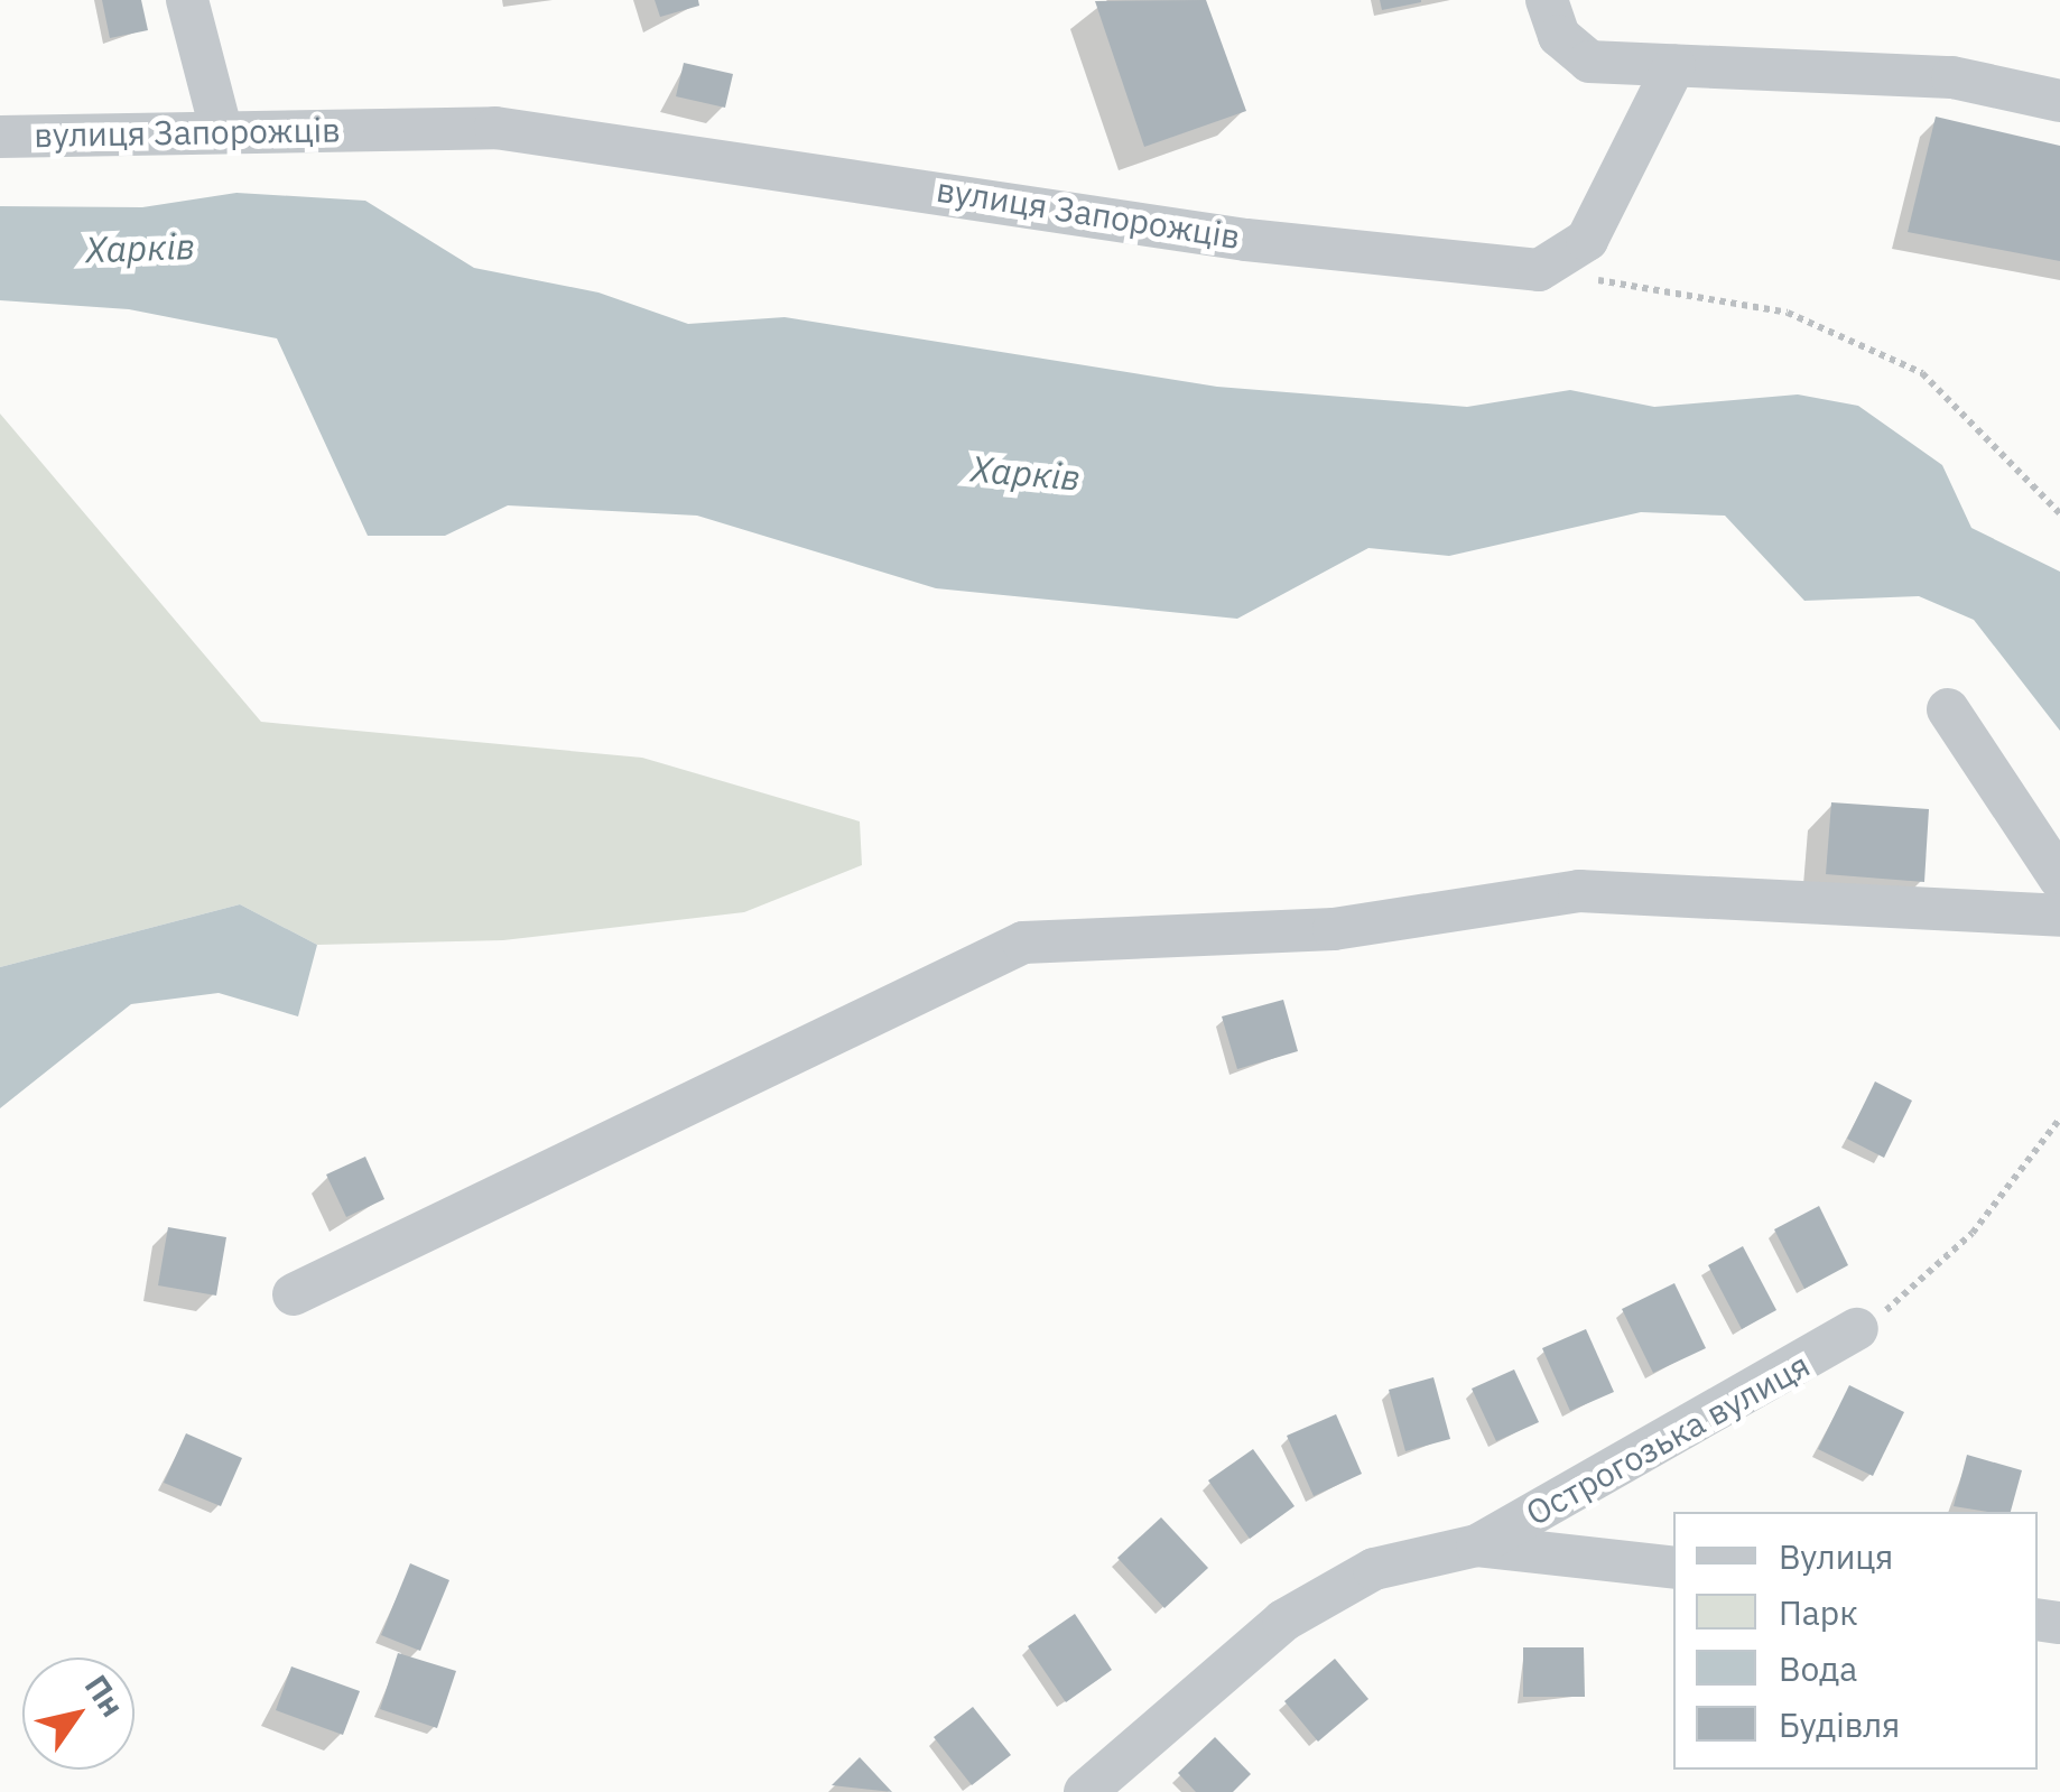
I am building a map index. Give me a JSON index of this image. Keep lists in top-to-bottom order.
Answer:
{
  "streets": {
    "street": ["вулиця Запорожців", "Острогозька вулиця"]
  },
  "water": ["Харків"],
  "legend": [
    "Вулиця",
    "Парк",
    "Вода",
    "Будівля"
  ],
  "north": "top right"
}
